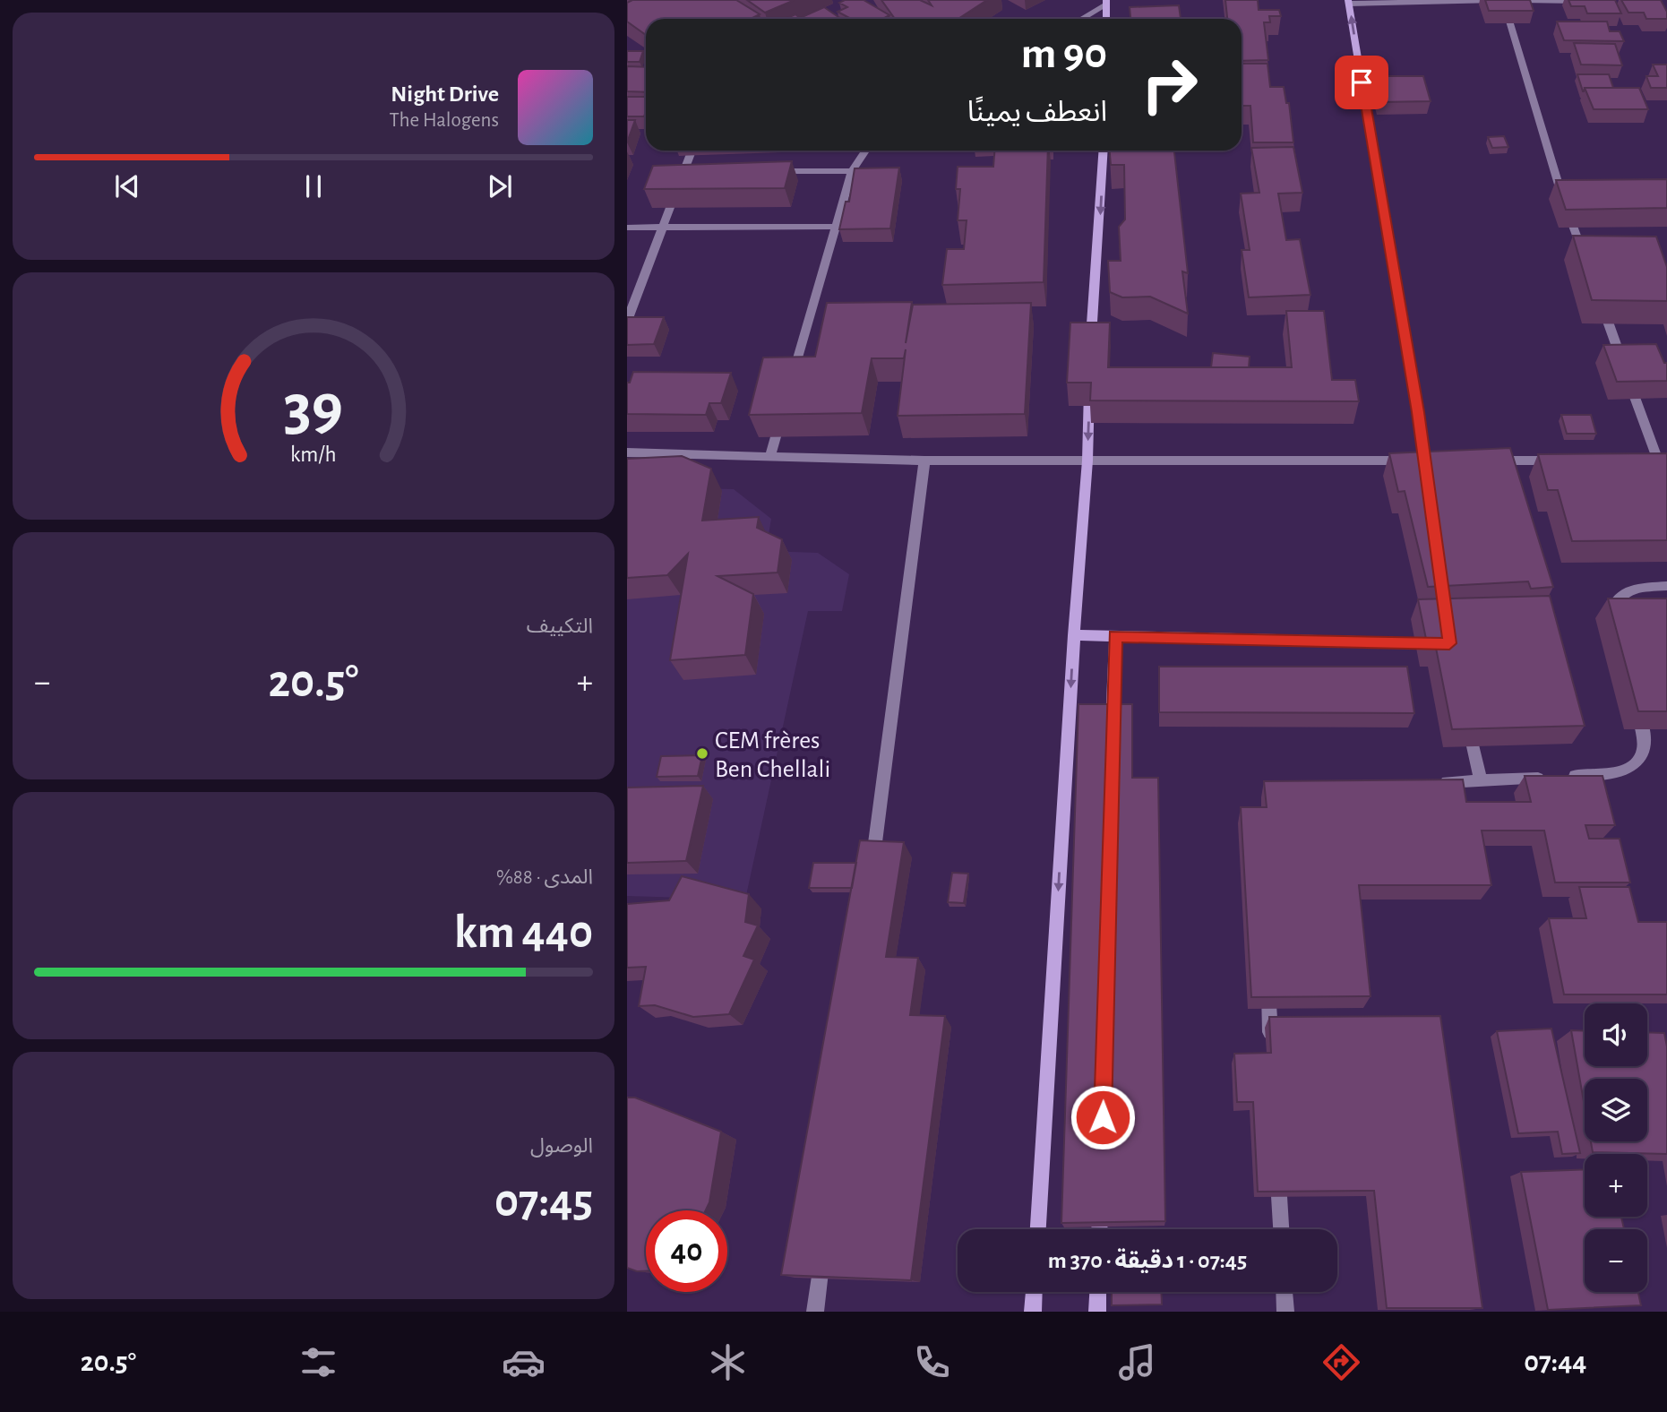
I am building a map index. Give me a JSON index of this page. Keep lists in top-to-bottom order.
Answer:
{
  "places": ["CEM frères Ben Chellali"],
  "page": {
    "turn": ["90 m", "انعطف يمينًا"],
    "song": ["Night Drive", "The Halogens"],
    "tile": [
      "التكييف",
      ["المدى · 88%", "440 km"],
      ["الوصول", "07:45"]
    ],
    "heat": ["−", "20.5°", "+"],
    "map_buttons": ["+", "−"],
    "limit": "40",
    "trip": "07:45 · 1 دقيقة · 370 m",
    "tabs": ["07:44", "20.5°"],
    "gauge": ["39", "km/h"]
  }
}
